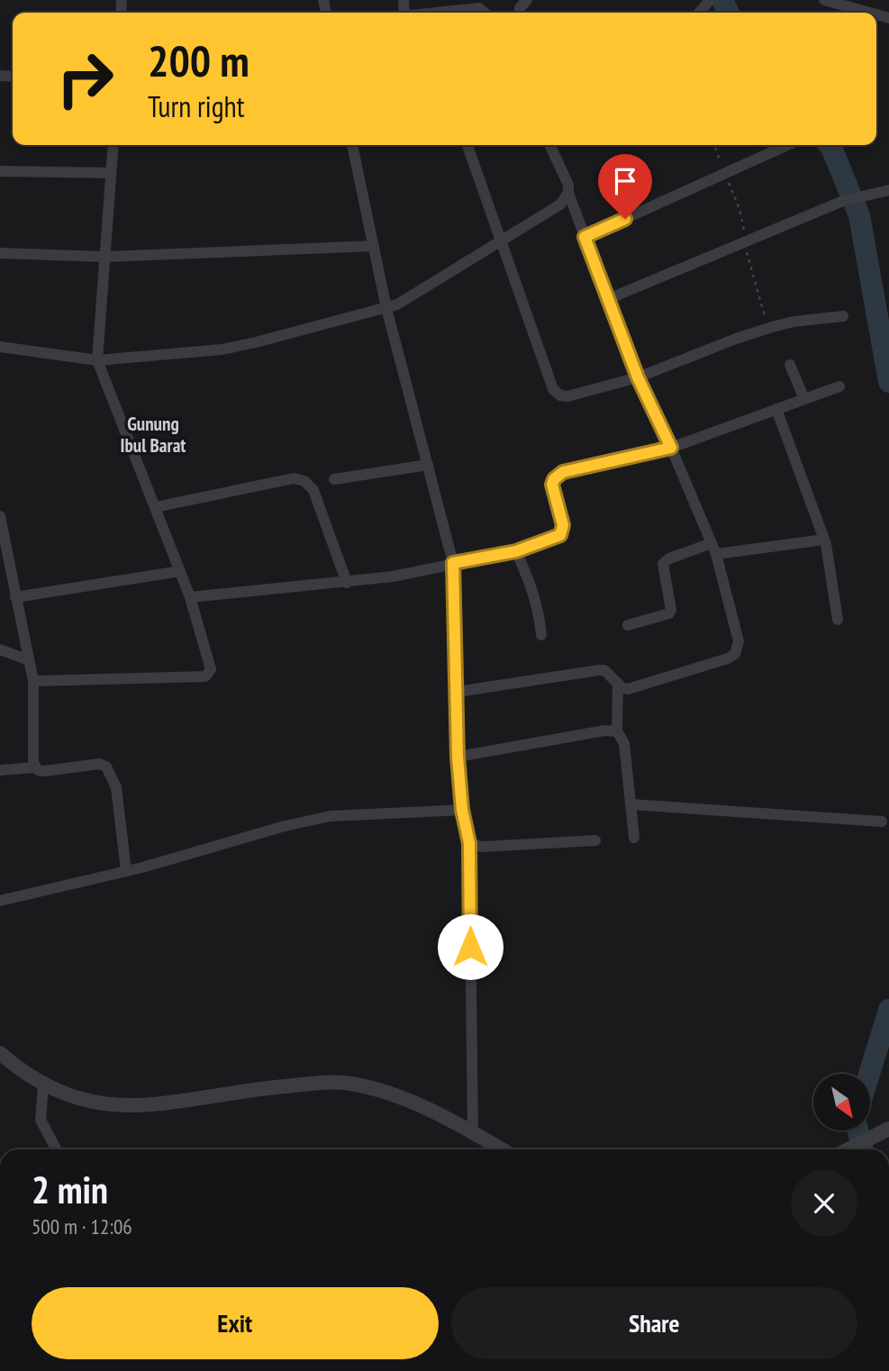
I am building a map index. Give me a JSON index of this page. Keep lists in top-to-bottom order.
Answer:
{
  "districts": ["Gunung Ibul Barat"],
  "north": "bottom right",
  "page": {
    "turn": ["200 m", "Turn right"],
    "heading": ["2 min", "500 m · 12:06"],
    "buttons": ["Exit", "Share"]
  }
}
